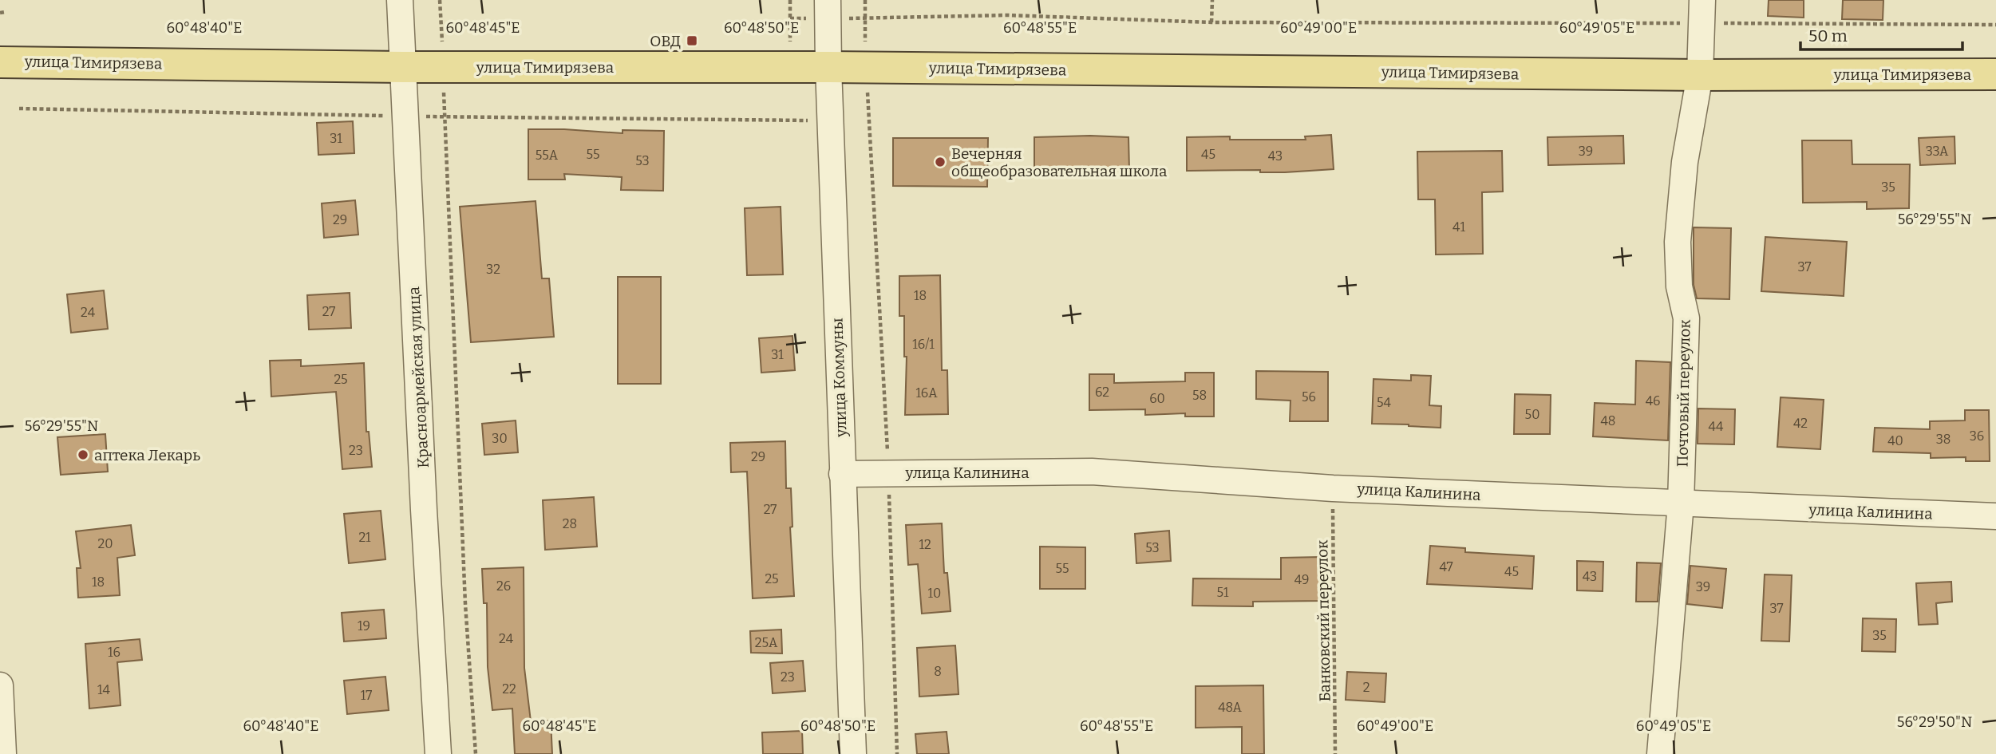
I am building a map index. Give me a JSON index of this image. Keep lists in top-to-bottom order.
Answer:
{
  "streets": {
    "main road": ["улица Тимирязева"],
    "street": [
      "Красноармейская улица",
      "улица Коммуны",
      "Почтовый переулок",
      "улица Калинина"
    ],
    "path": ["Банковский переулок"]
  },
  "crossings": [
    ["улица Тимирязева", "Красноармейская улица"],
    ["улица Тимирязева", "улица Коммуны"],
    ["улица Тимирязева", "Почтовый переулок"],
    ["улица Коммуны", "улица Калинина"],
    ["Почтовый переулок", "улица Калинина"],
    ["улица Калинина", "Банковский переулок"]
  ],
  "places": {
    "transit": ["ОВД"],
    "other": ["Вечерняя общеобразовательная школа", "аптека Лекарь"]
  },
  "house_numbers": [
    "31",
    "39",
    "33А",
    "55",
    "45",
    "55А",
    "43",
    "53",
    "35",
    "29",
    "41",
    "37",
    "32",
    "18",
    "27",
    "24",
    "16/1",
    "31",
    "25",
    "62",
    "16А",
    "58",
    "56",
    "60",
    "46",
    "54",
    "50",
    "48",
    "42",
    "44",
    "36",
    "30",
    "38",
    "40",
    "23",
    "29",
    "27",
    "28",
    "21",
    "20",
    "12",
    "53",
    "47",
    "55",
    "45",
    "43",
    "25",
    "49",
    "18",
    "26",
    "39",
    "51",
    "10",
    "37",
    "19",
    "35",
    "24",
    "25А",
    "16",
    "8",
    "23",
    "2",
    "22",
    "14",
    "17",
    "48А"
  ],
  "scale_bar": "50 m",
  "coordinates": [
    "60°48'40\"E",
    "60°48'45\"E",
    "60°48'50\"E",
    "60°48'55\"E",
    "60°49'00\"E",
    "60°49'05\"E",
    "56°29'55\"N",
    "56°29'50\"N"
  ]
}
